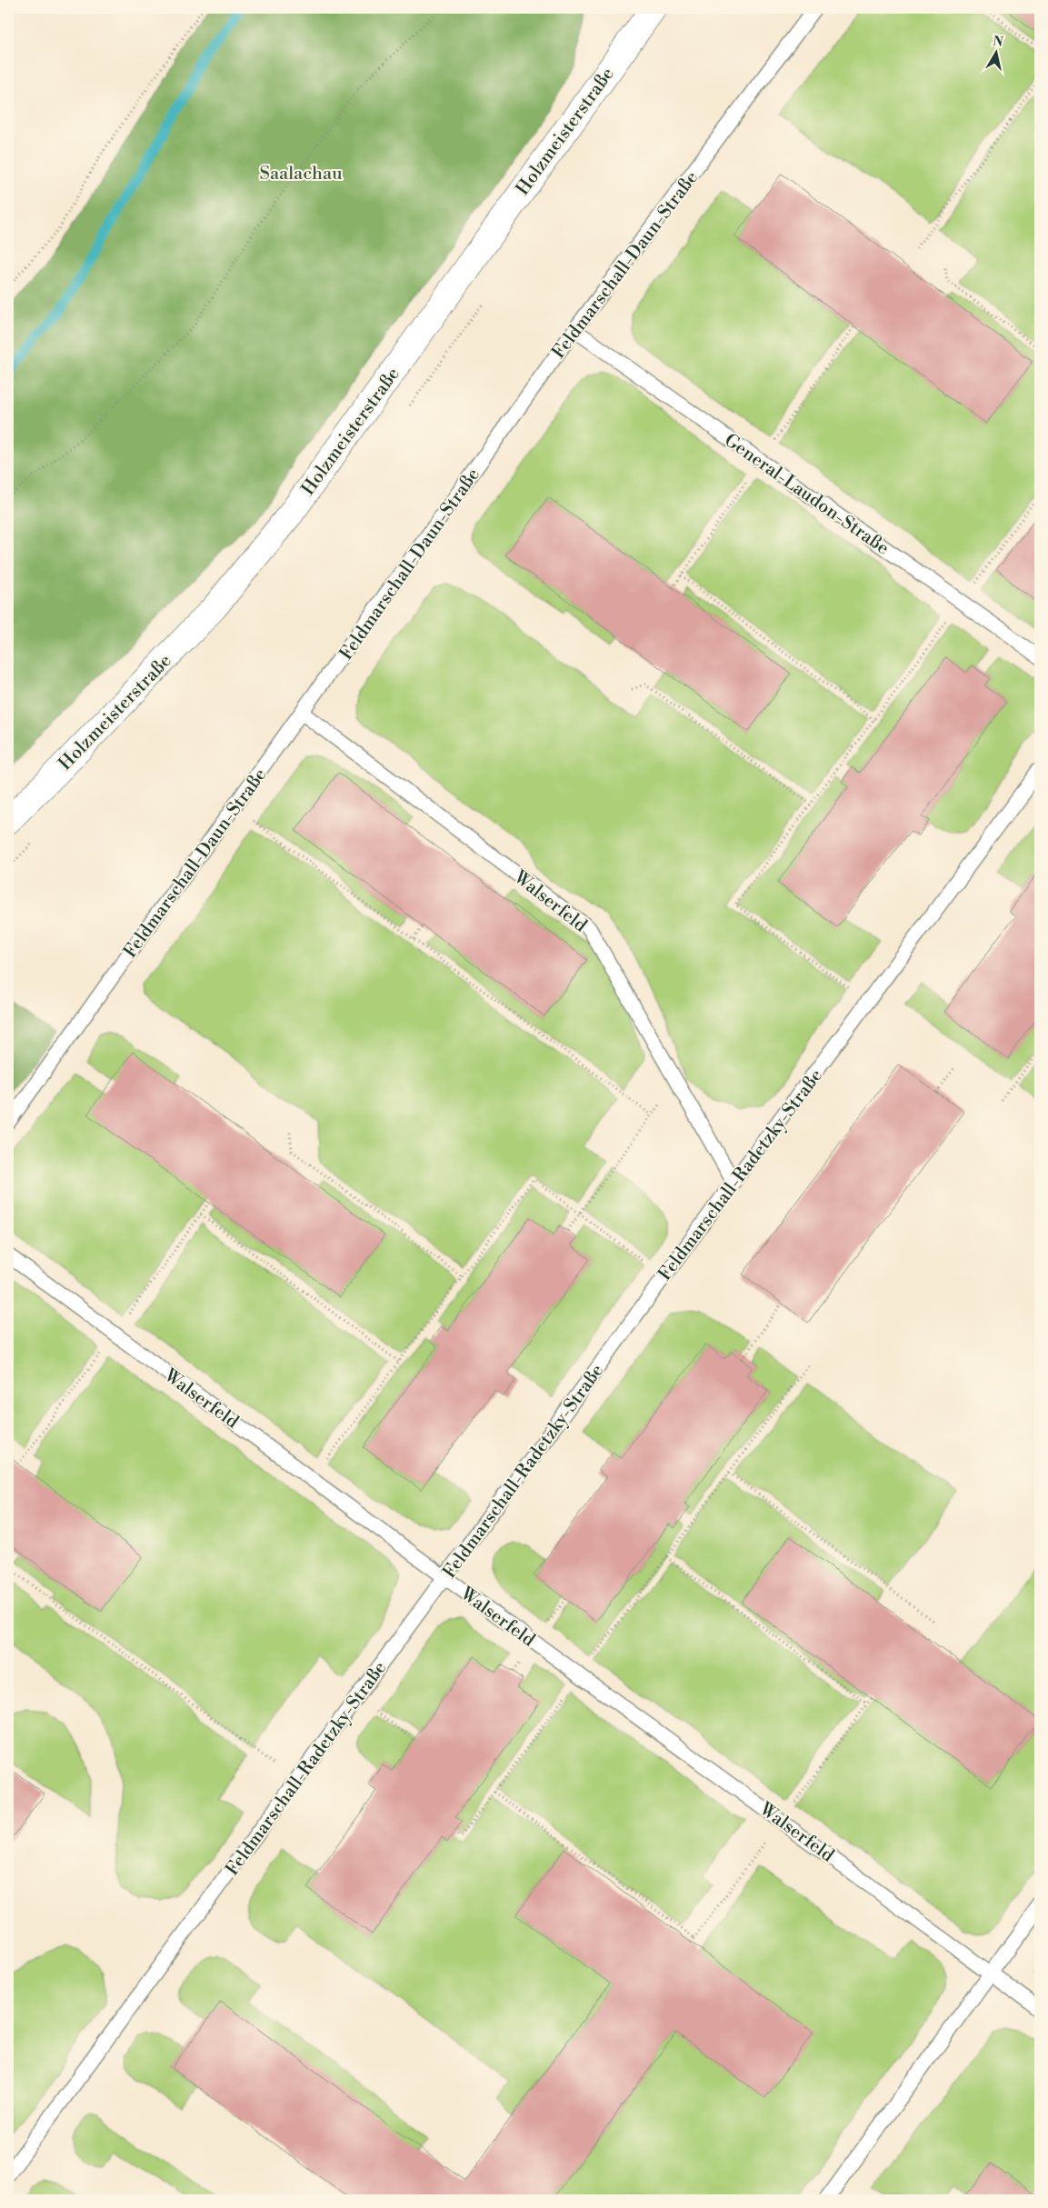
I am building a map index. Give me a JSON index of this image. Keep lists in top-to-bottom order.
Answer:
{
  "streets": {
    "street": ["Holzmeisterstraße"],
    "lane": [
      "Feldmarschall-Daun-Straße",
      "General-Laudon-Straße",
      "Walserfeld",
      "Feldmarschall-Radetzky-Straße"
    ]
  },
  "crossings": [
    ["Feldmarschall-Daun-Straße", "General-Laudon-Straße"],
    ["Feldmarschall-Daun-Straße", "Walserfeld"],
    ["Walserfeld", "Feldmarschall-Radetzky-Straße"]
  ],
  "parks": ["Saalachau"],
  "north": "top"
}
